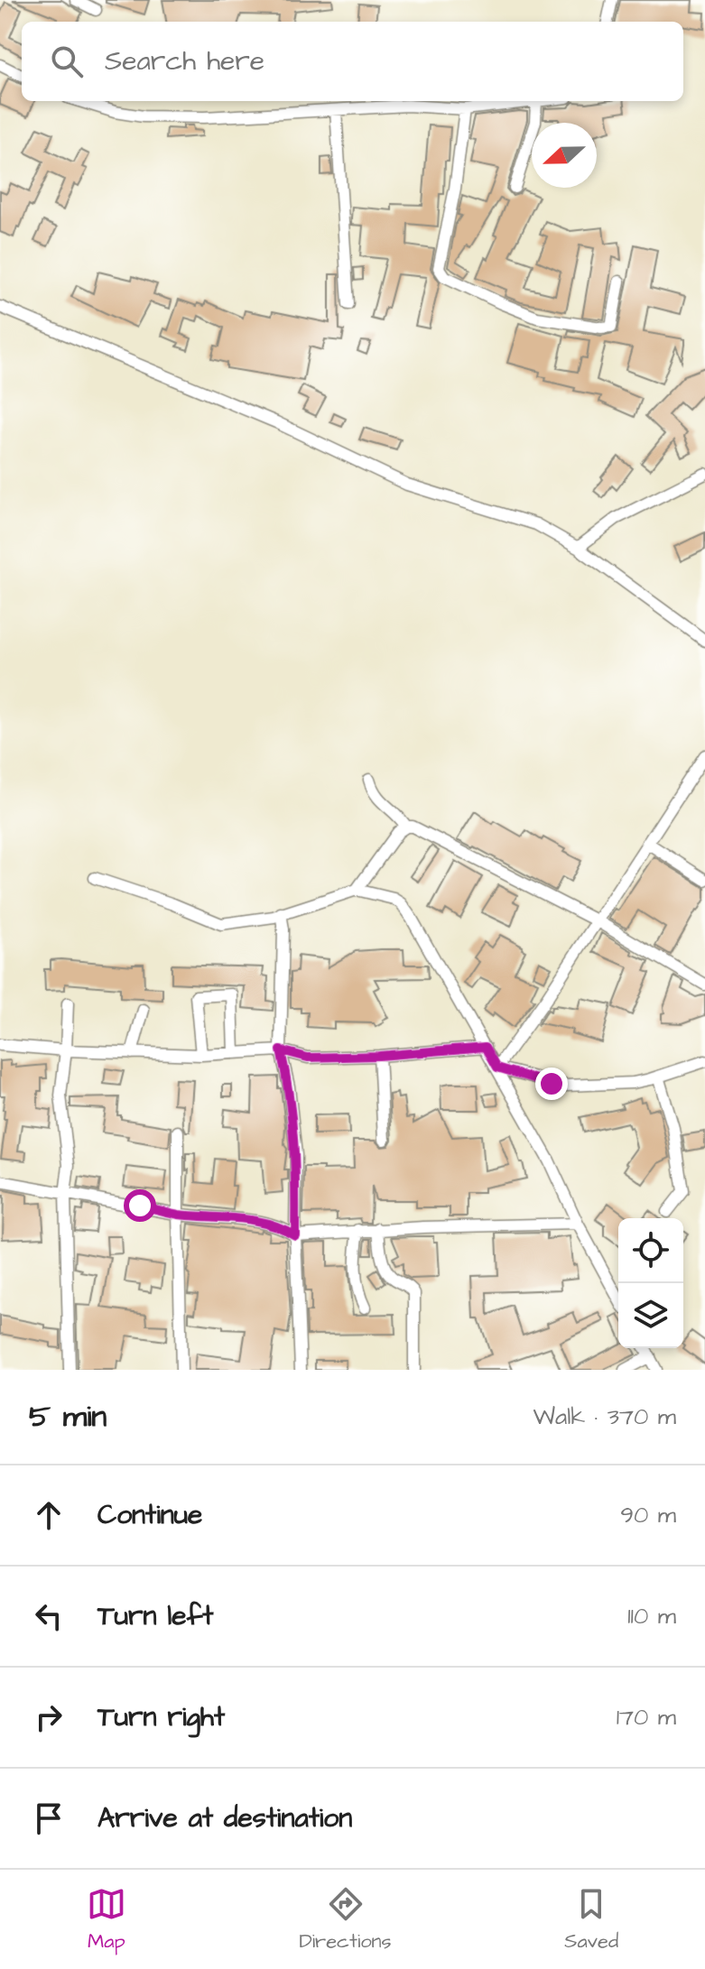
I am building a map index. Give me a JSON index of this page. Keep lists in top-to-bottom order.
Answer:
{
  "north": "left",
  "page": {
    "search": "Search here",
    "heading": ["5 min", "Walk · 370 m"],
    "list": [
      ["Continue", "90 m"],
      ["Turn left", "110 m"],
      ["Turn right", "170 m"],
      "Arrive at destination"
    ],
    "nav": ["Map", "Directions", "Saved"]
  }
}
